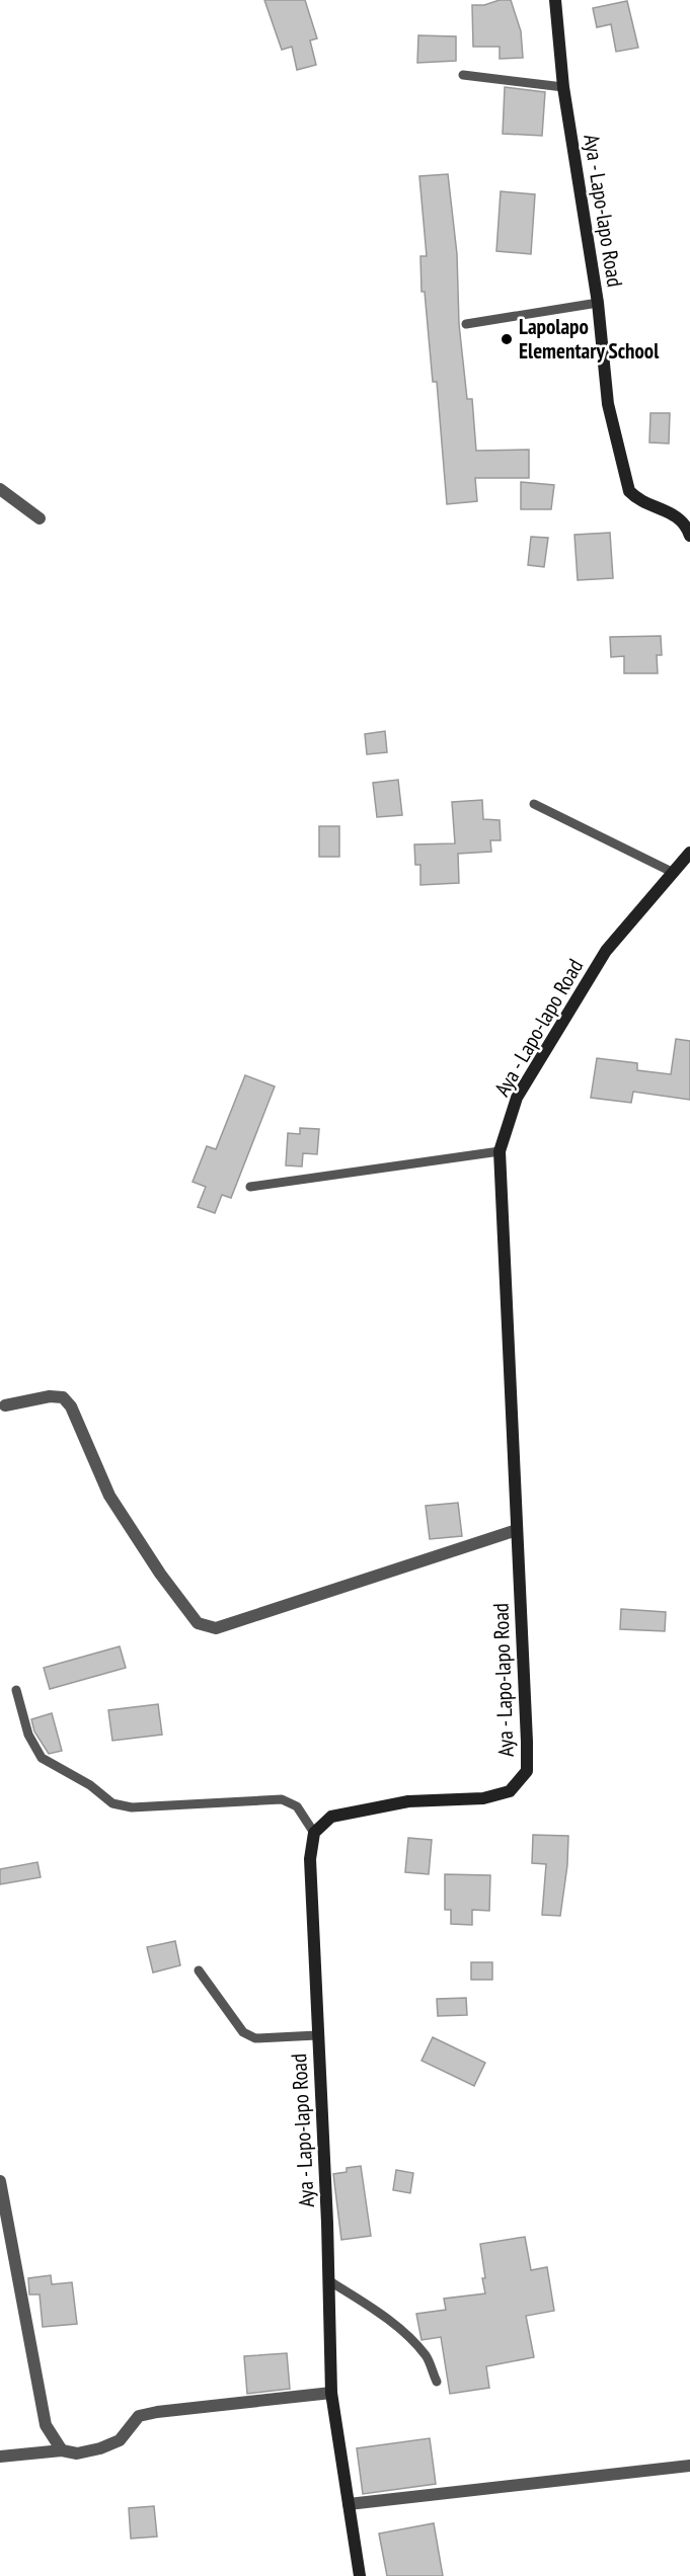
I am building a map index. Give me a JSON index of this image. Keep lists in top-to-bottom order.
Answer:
{
  "streets": {
    "street": ["Aya - Lapo-lapo Road"]
  },
  "places": ["Lapolapo Elementary School"]
}
